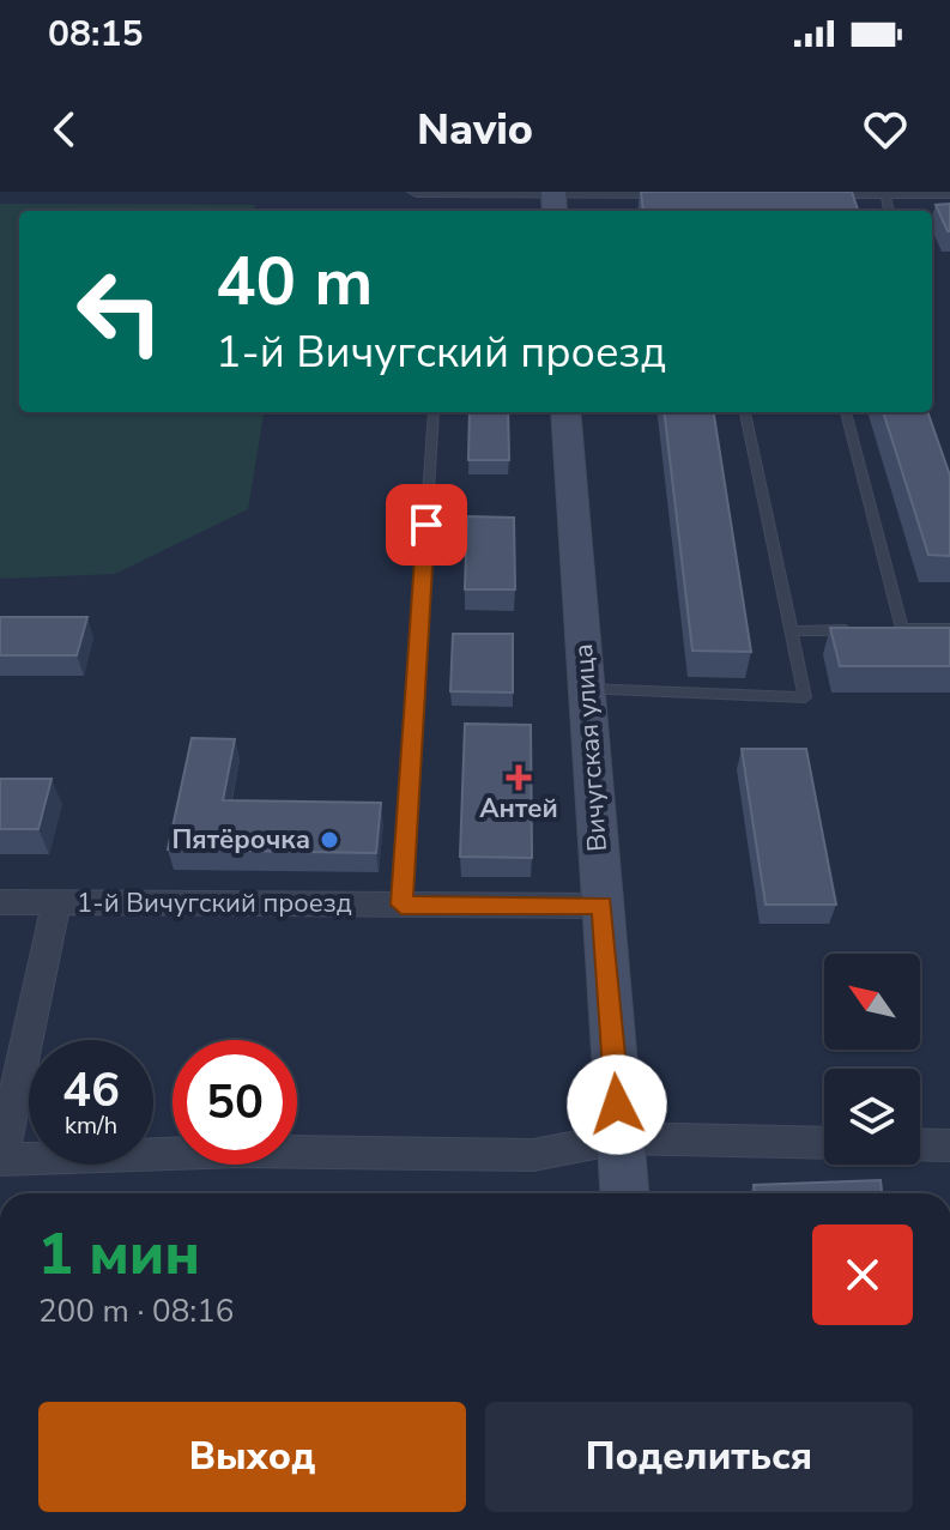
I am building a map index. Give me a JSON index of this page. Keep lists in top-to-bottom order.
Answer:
{
  "streets": {
    "main road": ["Вичугская улица"],
    "street": ["1-й Вичугский проезд"]
  },
  "crossings": [
    ["Вичугская улица", "1-й Вичугский проезд"]
  ],
  "places": {
    "health": ["Антей"],
    "other": ["Пятёрочка"]
  },
  "north": "top left",
  "page": {
    "status": "08:15",
    "header": "Navio",
    "turn": ["40 m", "1-й Вичугский проезд"],
    "speed": "46 km/h",
    "limit": "50",
    "heading": ["1 мин", "200 m · 08:16"],
    "buttons": ["Выход", "Поделиться"]
  }
}
